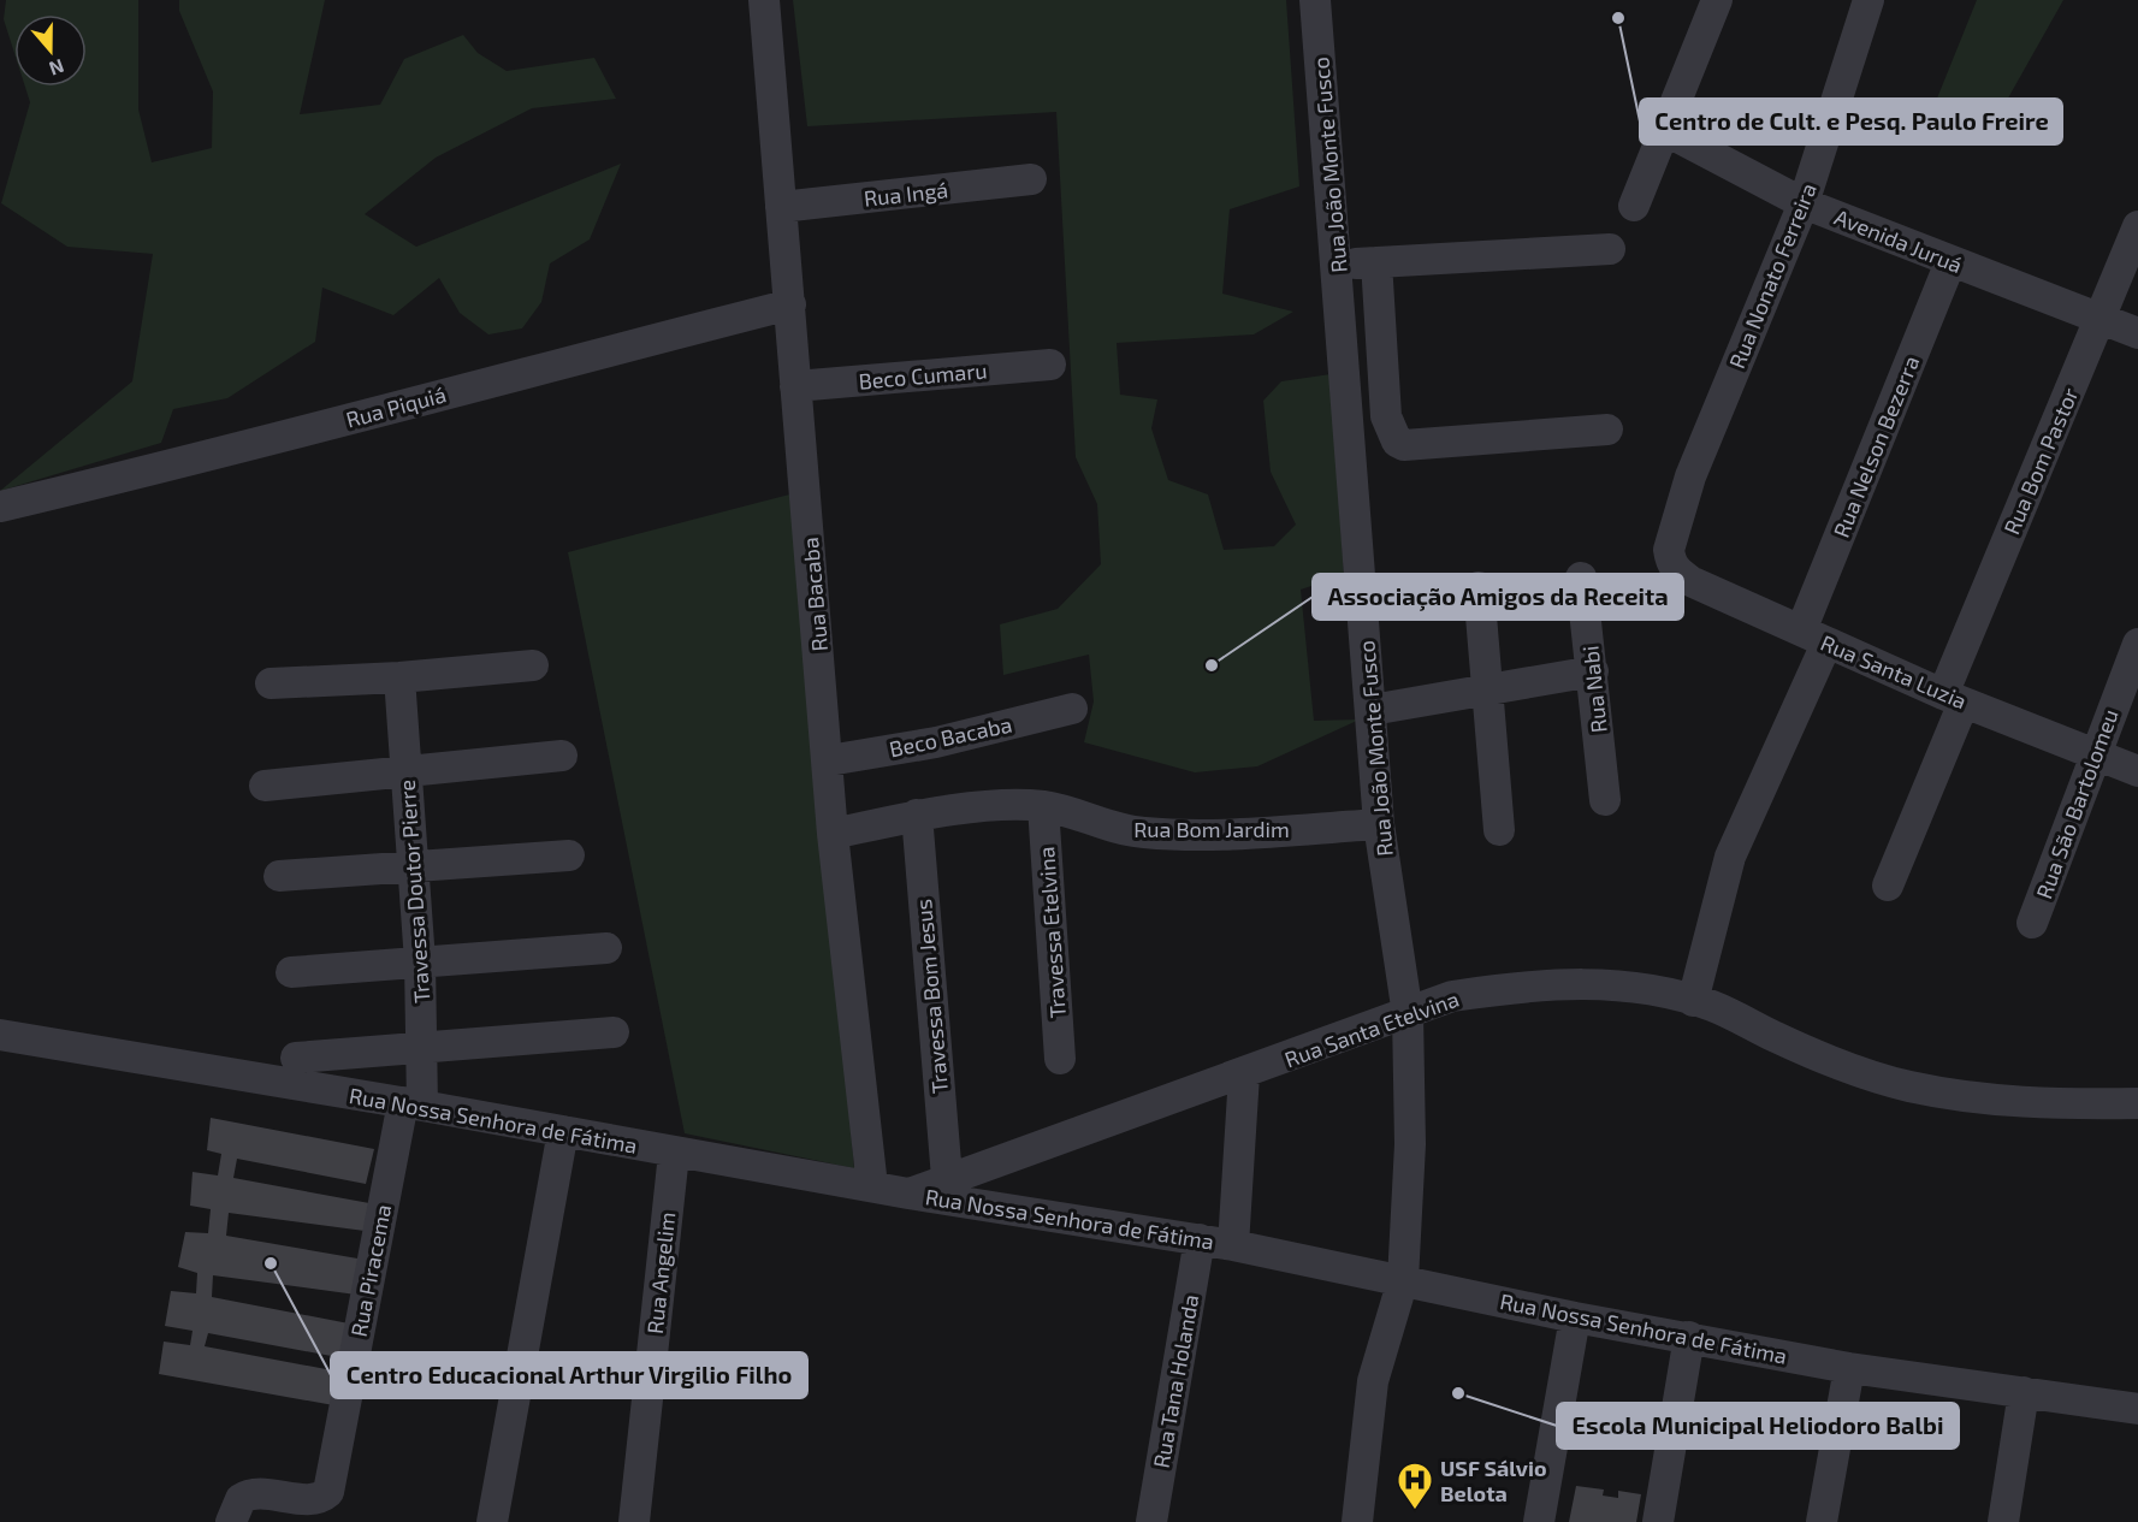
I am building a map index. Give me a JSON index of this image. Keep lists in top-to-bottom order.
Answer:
{
  "streets": {
    "street": [
      "Rua João Monte Fusco",
      "Rua Ingá",
      "Avenida Juruá",
      "Rua Nonato Ferreira",
      "Beco Cumaru",
      "Rua Piquiá",
      "Rua Nelson Bezerra",
      "Rua Bom Pastor",
      "Rua Bacaba",
      "Rua Santa Luzia",
      "Rua Nabi",
      "Beco Bacaba",
      "Rua São Bartolomeu",
      "Rua Bom Jardim",
      "Travessa Doutor Pierre",
      "Travessa Etelvina",
      "Travessa Bom Jesus",
      "Rua Santa Etelvina",
      "Rua Nossa Senhora de Fátima",
      "Rua Piracema",
      "Rua Angelim",
      "Rua Tana Holanda"
    ]
  },
  "crossings": [
    ["Rua João Monte Fusco", "Rua Bom Jardim"],
    ["Rua João Monte Fusco", "Rua Santa Etelvina"],
    ["Rua João Monte Fusco", "Rua Nossa Senhora de Fátima"],
    ["Rua Ingá", "Rua Bacaba"],
    ["Avenida Juruá", "Rua Nonato Ferreira"],
    ["Avenida Juruá", "Rua Nelson Bezerra"],
    ["Avenida Juruá", "Rua Bom Pastor"],
    ["Rua Nonato Ferreira", "Rua Santa Luzia"],
    ["Beco Cumaru", "Rua Bacaba"],
    ["Rua Piquiá", "Rua Bacaba"],
    ["Rua Nelson Bezerra", "Rua Santa Luzia"],
    ["Rua Nelson Bezerra", "Rua Santa Etelvina"],
    ["Rua Bom Pastor", "Rua Santa Luzia"],
    ["Rua Bacaba", "Beco Bacaba"],
    ["Rua Bacaba", "Rua Bom Jardim"],
    ["Rua Bacaba", "Rua Nossa Senhora de Fátima"],
    ["Rua Santa Luzia", "Rua São Bartolomeu"],
    ["Rua Bom Jardim", "Travessa Etelvina"],
    ["Rua Bom Jardim", "Travessa Bom Jesus"],
    ["Travessa Doutor Pierre", "Rua Nossa Senhora de Fátima"],
    ["Travessa Doutor Pierre", "Rua Piracema"],
    ["Travessa Bom Jesus", "Rua Santa Etelvina"],
    ["Rua Santa Etelvina", "Rua Nossa Senhora de Fátima"],
    ["Rua Nossa Senhora de Fátima", "Rua Piracema"],
    ["Rua Nossa Senhora de Fátima", "Rua Angelim"],
    ["Rua Nossa Senhora de Fátima", "Rua Tana Holanda"]
  ],
  "places": {
    "other": [
      "Centro de Cult. e Pesq. Paulo Freire",
      "Associação Amigos da Receita",
      "Centro Educacional Arthur Virgilio Filho",
      "Escola Municipal Heliodoro Balbi"
    ],
    "hospital": ["USF Sálvio Belota"]
  },
  "north": "bottom"
}
